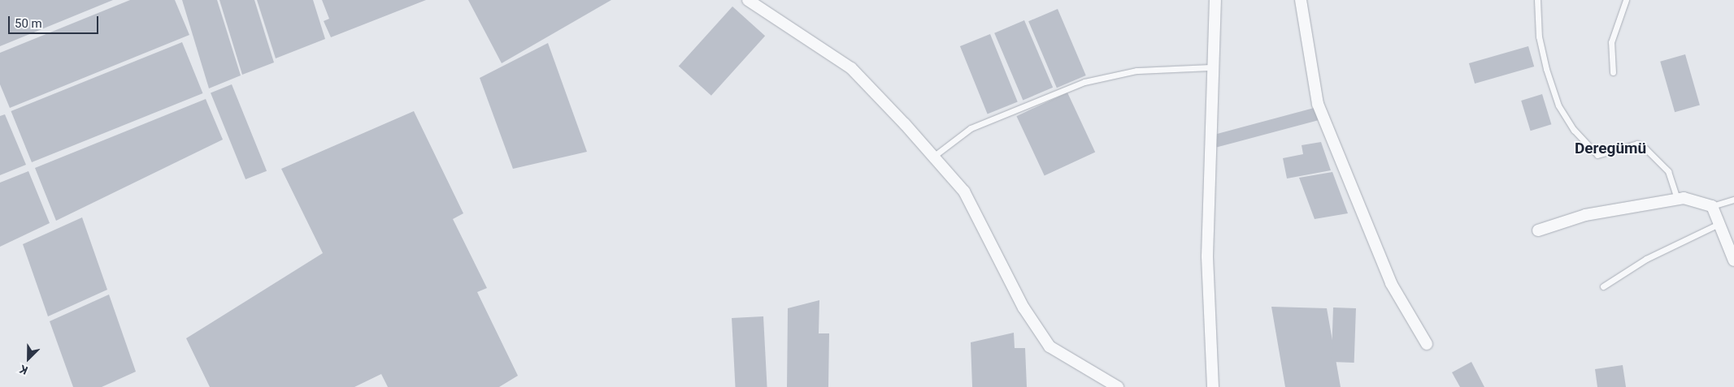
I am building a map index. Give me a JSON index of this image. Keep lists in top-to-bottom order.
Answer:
{
  "districts": ["Deregümü"],
  "scale_bar": "50 m",
  "north": "bottom left"
}
